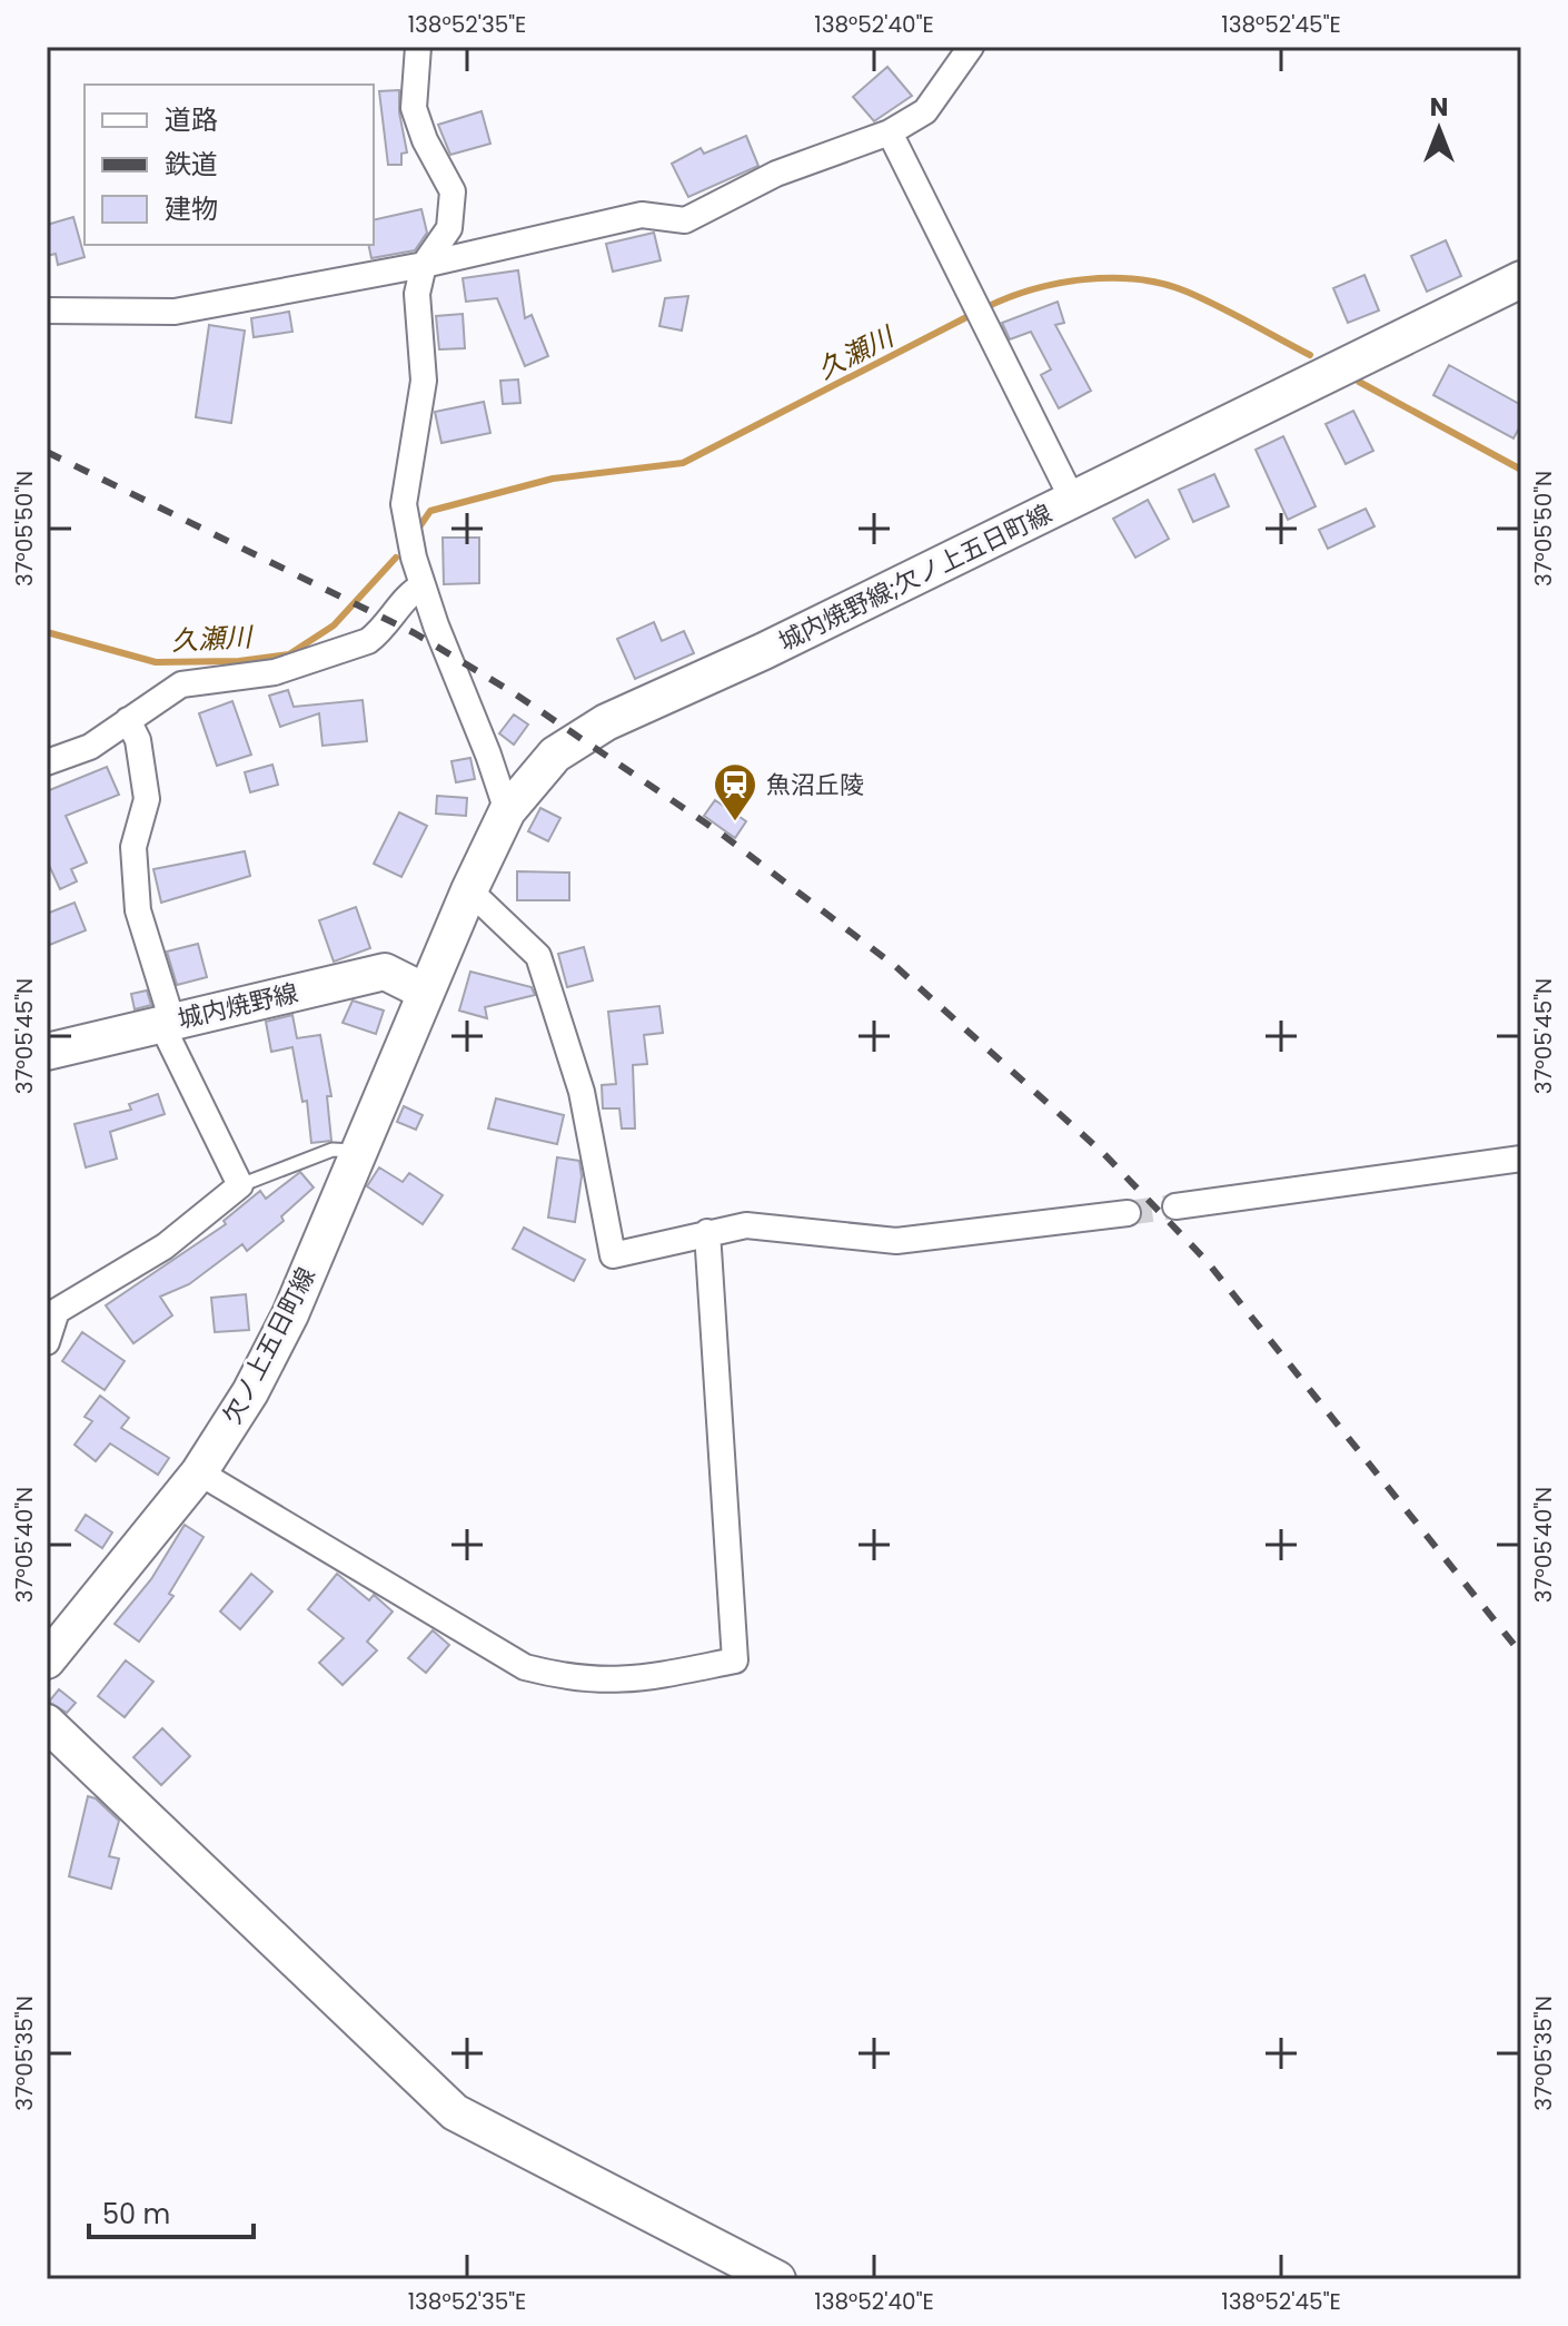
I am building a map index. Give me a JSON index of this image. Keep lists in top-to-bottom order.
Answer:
{
  "streets": {
    "main road": ["城内焼野線;欠ノ上五日町線", "城内焼野線", "欠ノ上五日町線"]
  },
  "crossings": [
    ["城内焼野線;欠ノ上五日町線", "城内焼野線"],
    ["城内焼野線;欠ノ上五日町線", "欠ノ上五日町線"],
    ["城内焼野線", "欠ノ上五日町線"]
  ],
  "water": ["久瀬川"],
  "places": {
    "station": ["魚沼丘陵"]
  },
  "legend": ["道路", "鉄道", "建物"],
  "scale_bar": "50 m",
  "north": "top",
  "coordinates": [
    "138°52'35\"E",
    "138°52'40\"E",
    "138°52'45\"E",
    "37°05'50\"N",
    "37°05'45\"N",
    "37°05'40\"N",
    "37°05'35\"N"
  ]
}
